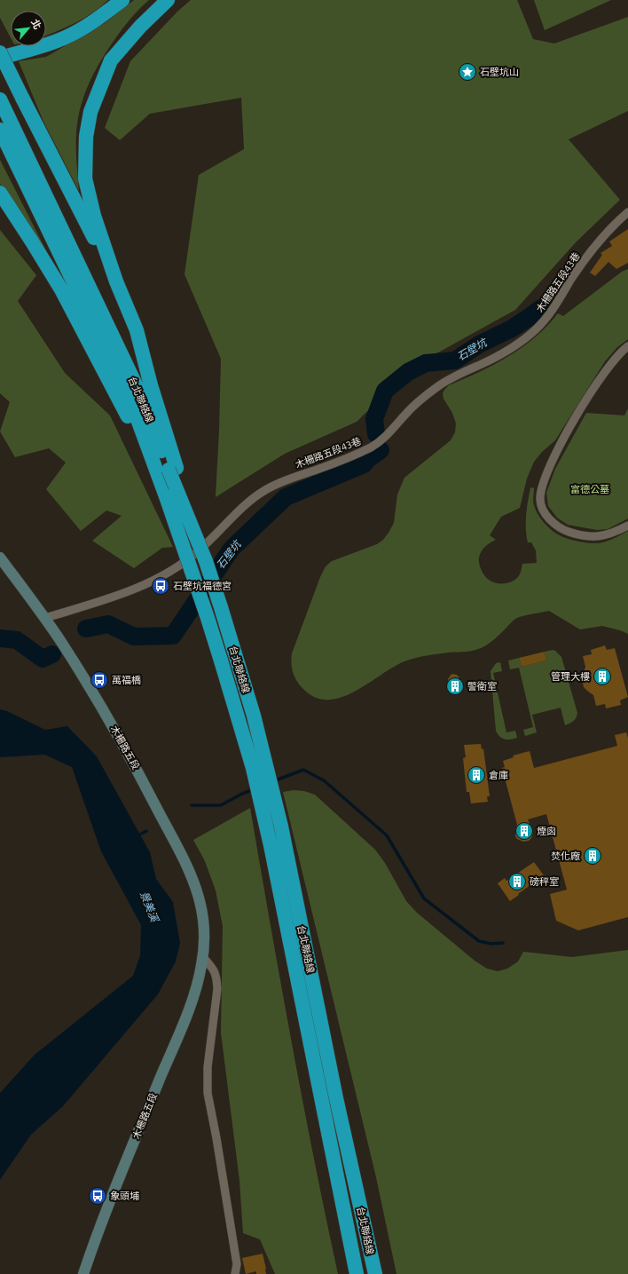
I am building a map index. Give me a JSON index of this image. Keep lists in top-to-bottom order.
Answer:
{
  "streets": {
    "highway": ["台北聯絡線"],
    "main road": ["木柵路五段"],
    "street": ["木柵路五段43巷"]
  },
  "crossings": [
    ["木柵路五段43巷", "木柵路五段"]
  ],
  "water": ["石壁坑", "景美溪"],
  "parks": ["富德公墓"],
  "places": {
    "place": ["石壁坑山"],
    "bus stop": ["石壁坑福德宮", "萬福橋", "象頭埔"],
    "building": [
      "管理大樓",
      "警衛室",
      "倉庫",
      "煙囪",
      "焚化廠",
      "磅秤室"
    ]
  },
  "north": "top right"
}
